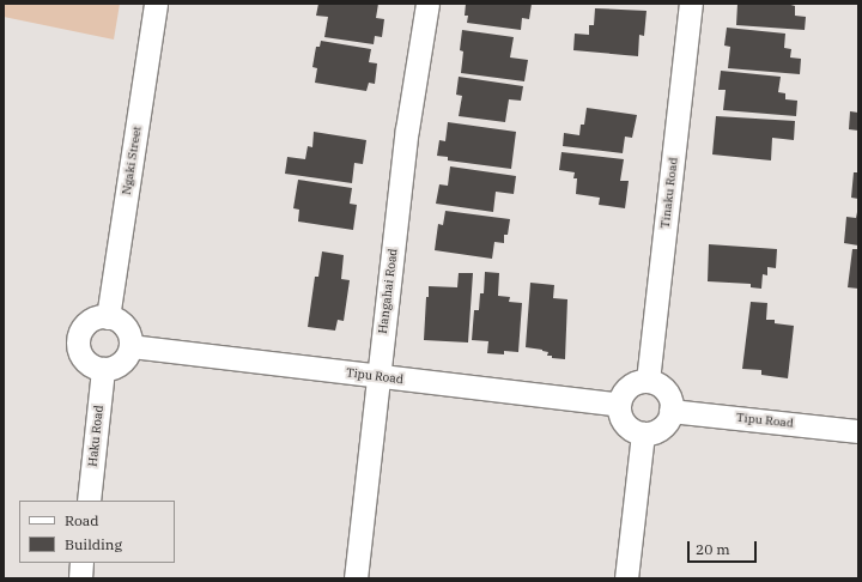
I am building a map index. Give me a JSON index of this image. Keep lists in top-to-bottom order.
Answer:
{
  "streets": {
    "street": [
      "Ngaki Street",
      "Tinaku Road",
      "Hangahai Road",
      "Tipu Road",
      "Haku Road"
    ]
  },
  "crossings": [
    ["Ngaki Street", "Tipu Road"],
    ["Ngaki Street", "Haku Road"],
    ["Tinaku Road", "Tipu Road"],
    ["Hangahai Road", "Tipu Road"],
    ["Tipu Road", "Haku Road"]
  ],
  "legend": ["Road", "Building"],
  "scale_bar": "20 m"
}
